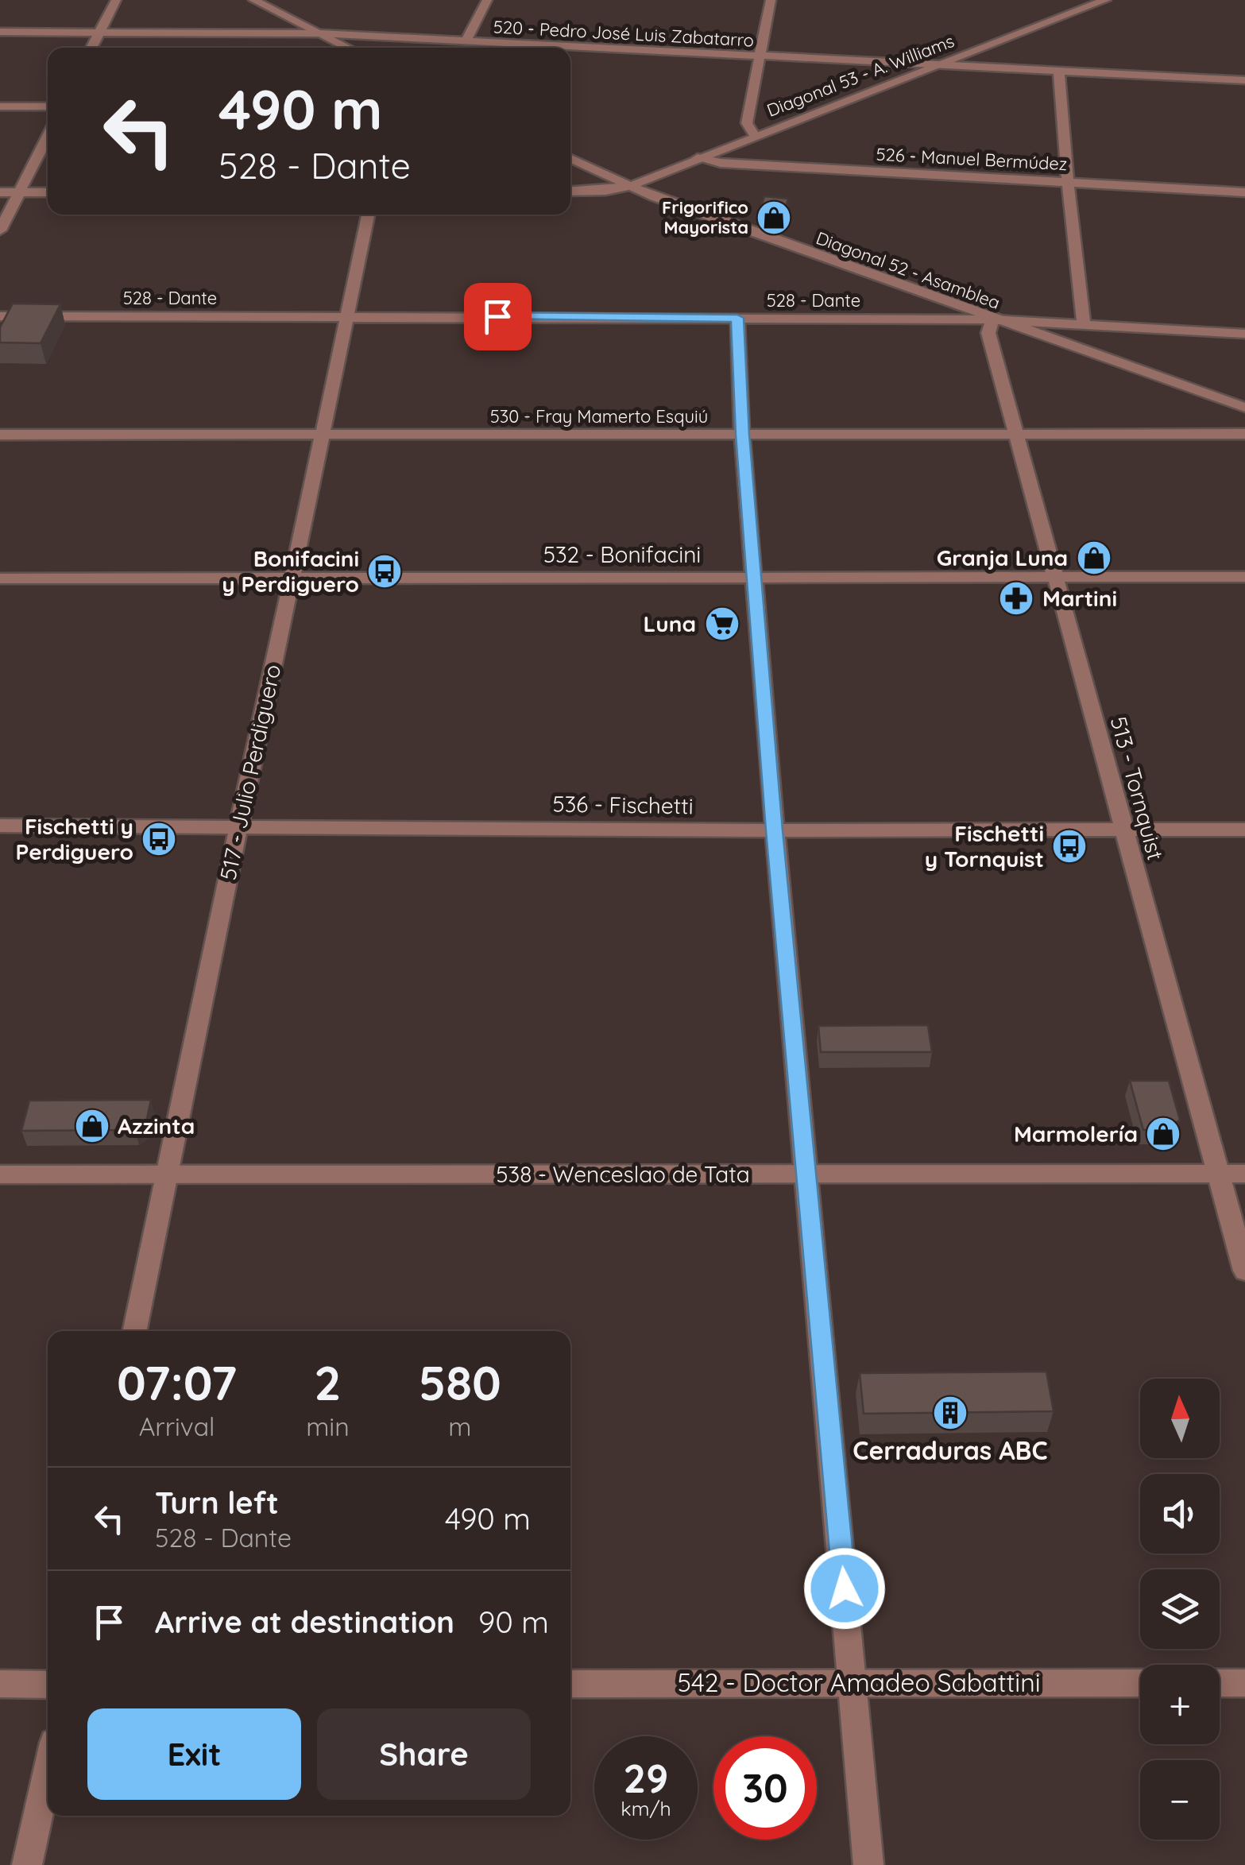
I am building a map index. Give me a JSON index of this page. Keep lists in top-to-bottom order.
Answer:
{
  "streets": {
    "street": [
      "520 - Pedro José Luis Zabatarro",
      "Diagonal 53 - A. Williams",
      "526 - Manuel Bermúdez",
      "Diagonal 52 - Asamblea",
      "528 - Dante",
      "530 - Fray Mamerto Esquiú",
      "532 - Bonifacini",
      "517 - Julio Perdiguero",
      "513 - Tornquist",
      "536 - Fischetti",
      "538 - Wenceslao de Tata",
      "542 - Doctor Amadeo Sabattini"
    ]
  },
  "crossings": [
    ["520 - Pedro José Luis Zabatarro", "Diagonal 53 - A. Williams"],
    ["Diagonal 53 - A. Williams", "526 - Manuel Bermúdez"],
    ["Diagonal 53 - A. Williams", "Diagonal 52 - Asamblea"],
    ["Diagonal 52 - Asamblea", "528 - Dante"],
    ["Diagonal 52 - Asamblea", "513 - Tornquist"],
    ["528 - Dante", "517 - Julio Perdiguero"],
    ["528 - Dante", "513 - Tornquist"],
    ["530 - Fray Mamerto Esquiú", "517 - Julio Perdiguero"],
    ["530 - Fray Mamerto Esquiú", "513 - Tornquist"],
    ["532 - Bonifacini", "517 - Julio Perdiguero"],
    ["532 - Bonifacini", "513 - Tornquist"],
    ["517 - Julio Perdiguero", "536 - Fischetti"],
    ["517 - Julio Perdiguero", "538 - Wenceslao de Tata"],
    ["513 - Tornquist", "536 - Fischetti"],
    ["513 - Tornquist", "538 - Wenceslao de Tata"]
  ],
  "places": {
    "shop": [
      "Frigorifico Mayorista",
      "Granja Luna",
      "Azzinta",
      "Marmolería"
    ],
    "bus stop": ["Bonifacini y Perdiguero", "Fischetti y Perdiguero", "Fischetti y Tornquist"],
    "pharmacy": ["Martini"],
    "supermarket": ["Luna"],
    "building": ["Cerraduras ABC"]
  },
  "north": "top",
  "page": {
    "turn": ["490 m", "528 - Dante"],
    "eta": [
      "07:07",
      "Arrival",
      "2",
      "min",
      "580",
      "m"
    ],
    "map_buttons": ["+", "−"],
    "list": [
      {
        "name": "Turn left",
        "note": "528 - Dante",
        "value": "490 m"
      },
      {
        "name": "Arrive at destination",
        "value": "90 m"
      }
    ],
    "buttons": ["Exit", "Share"],
    "speed": "29 km/h",
    "limit": "30"
  }
}
